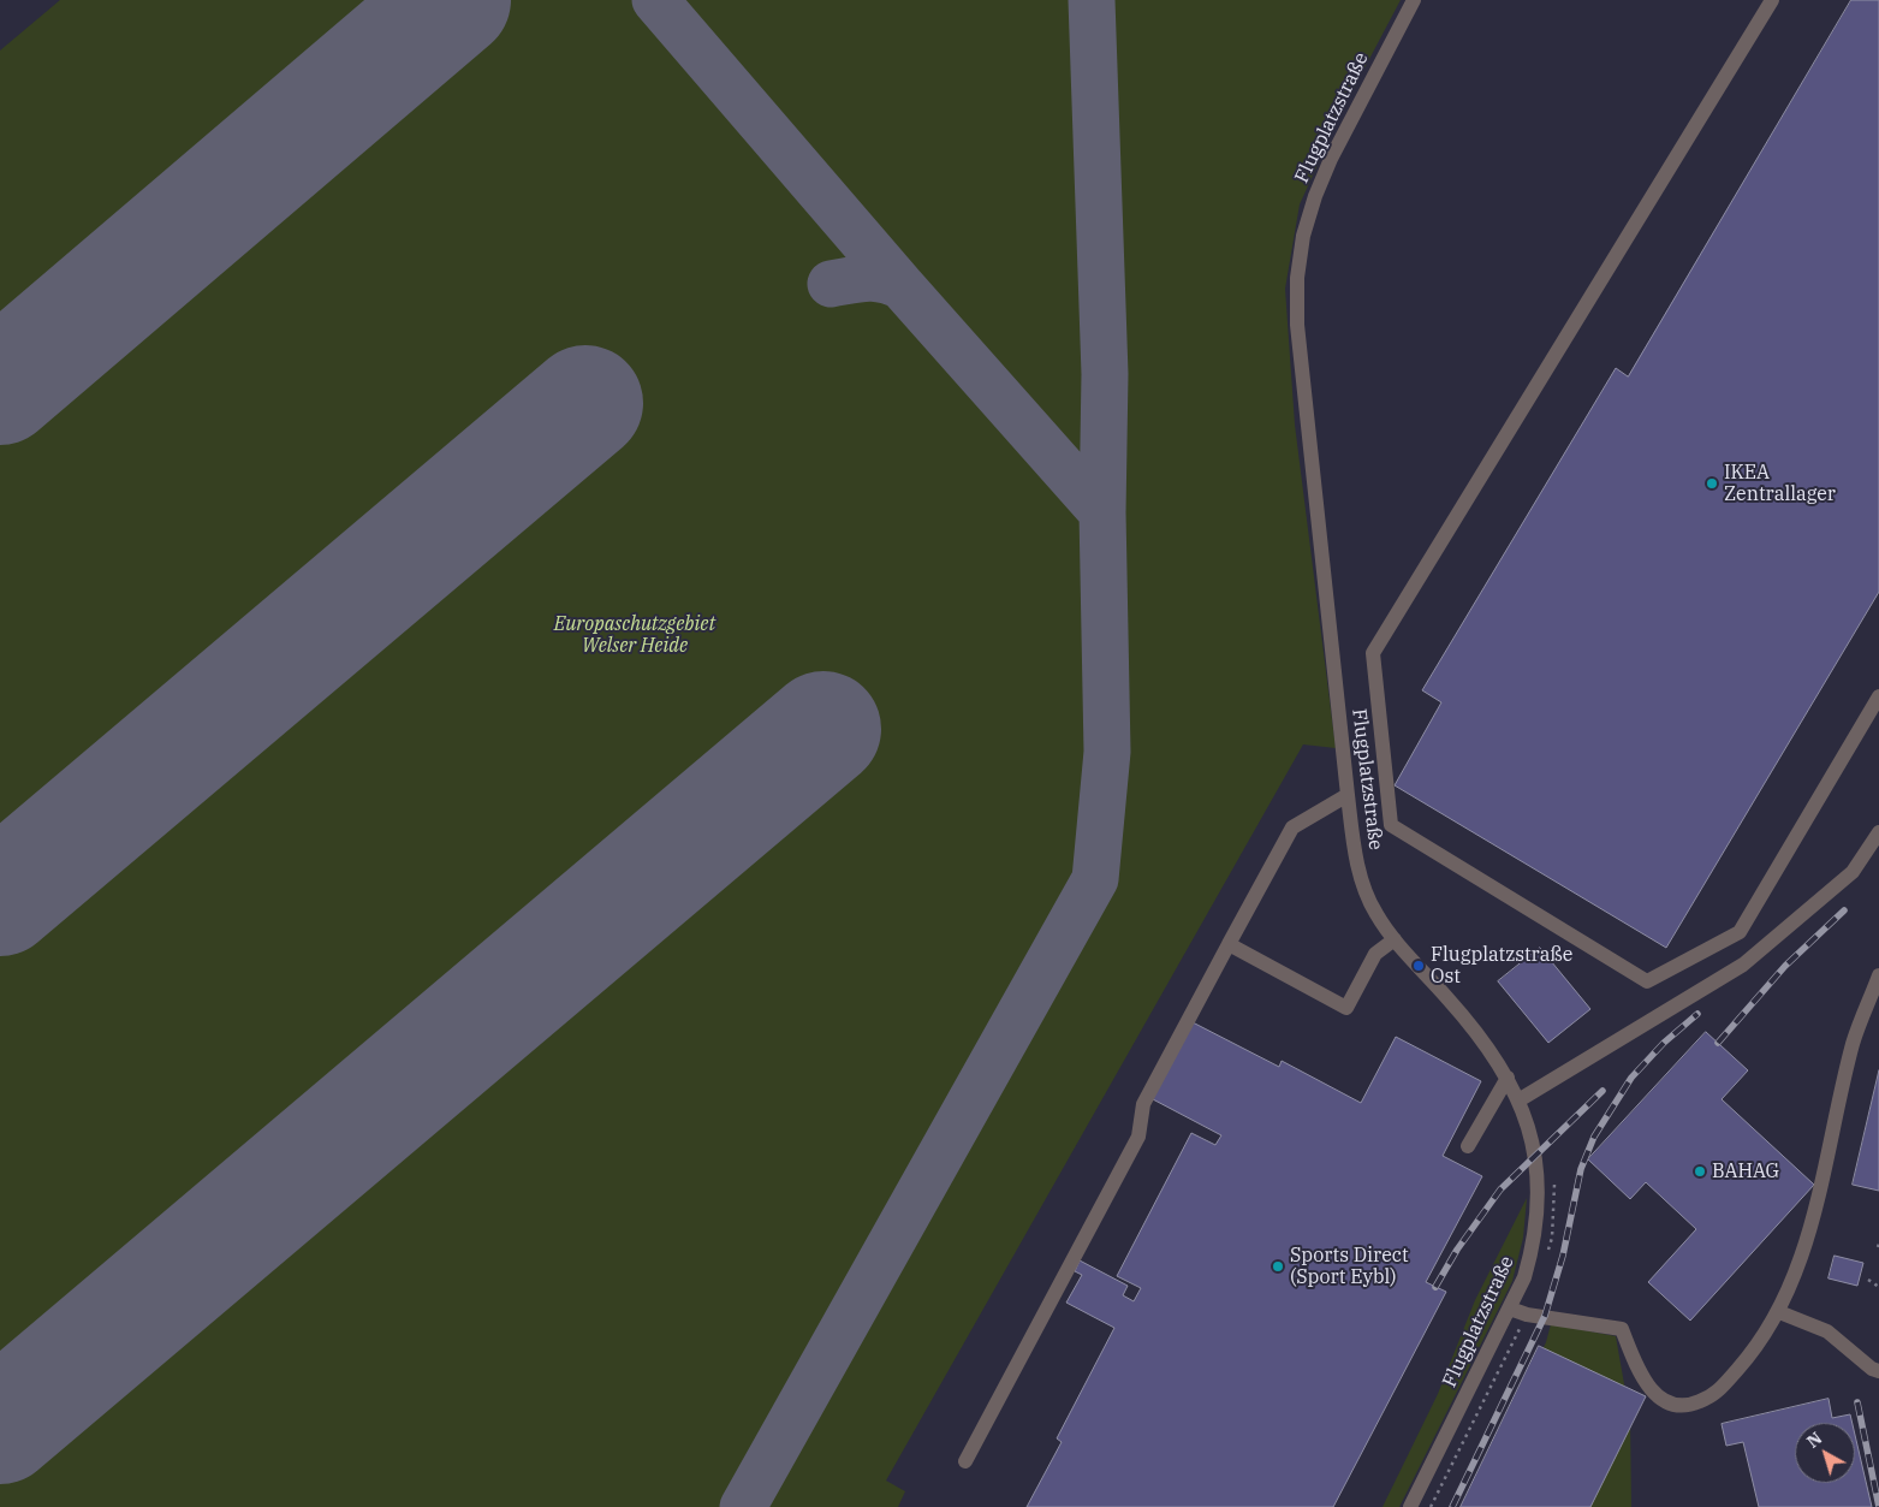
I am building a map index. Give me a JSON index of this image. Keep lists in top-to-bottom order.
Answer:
{
  "streets": {
    "street": ["Flugplatzstraße"]
  },
  "parks": ["Europaschutzgebiet Welser Heide"],
  "places": [
    "IKEA Zentrallager",
    "Flugplatzstraße Ost",
    "BAHAG",
    "Sports Direct (Sport Eybl)"
  ],
  "north": "top left"
}
